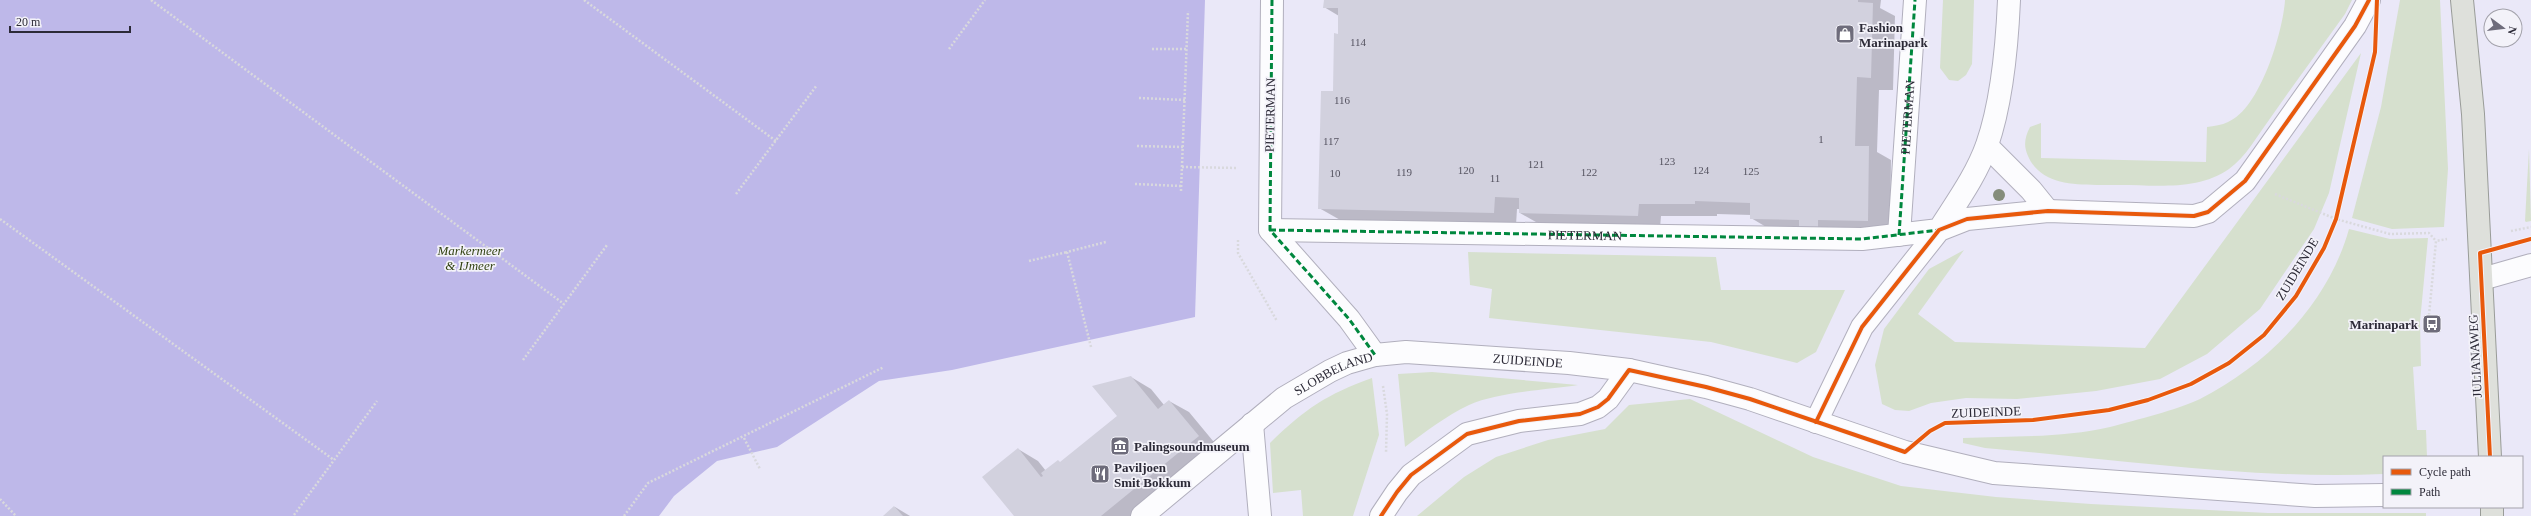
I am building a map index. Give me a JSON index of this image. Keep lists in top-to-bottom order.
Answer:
{
  "streets": {
    "main road": ["JULIANAWEG"],
    "street": ["PIETERMAN", "ZUIDEINDE", "SLOBBELAND"]
  },
  "crossings": [
    ["ZUIDEINDE", "SLOBBELAND"]
  ],
  "parks": ["Markermeer & IJmeer"],
  "places": {
    "shop": ["Fashion Marinapark"],
    "bus stop": ["Marinapark"],
    "museum": ["Palingsoundmuseum"],
    "restaurant": ["Paviljoen Smit Bokkum"]
  },
  "house_numbers": [
    "114",
    "116",
    "1",
    "117",
    "123",
    "121",
    "120",
    "124",
    "125",
    "119",
    "122",
    "10",
    "11"
  ],
  "legend": ["Cycle path", "Path"],
  "scale_bar": "20 m",
  "north": "right"
}
